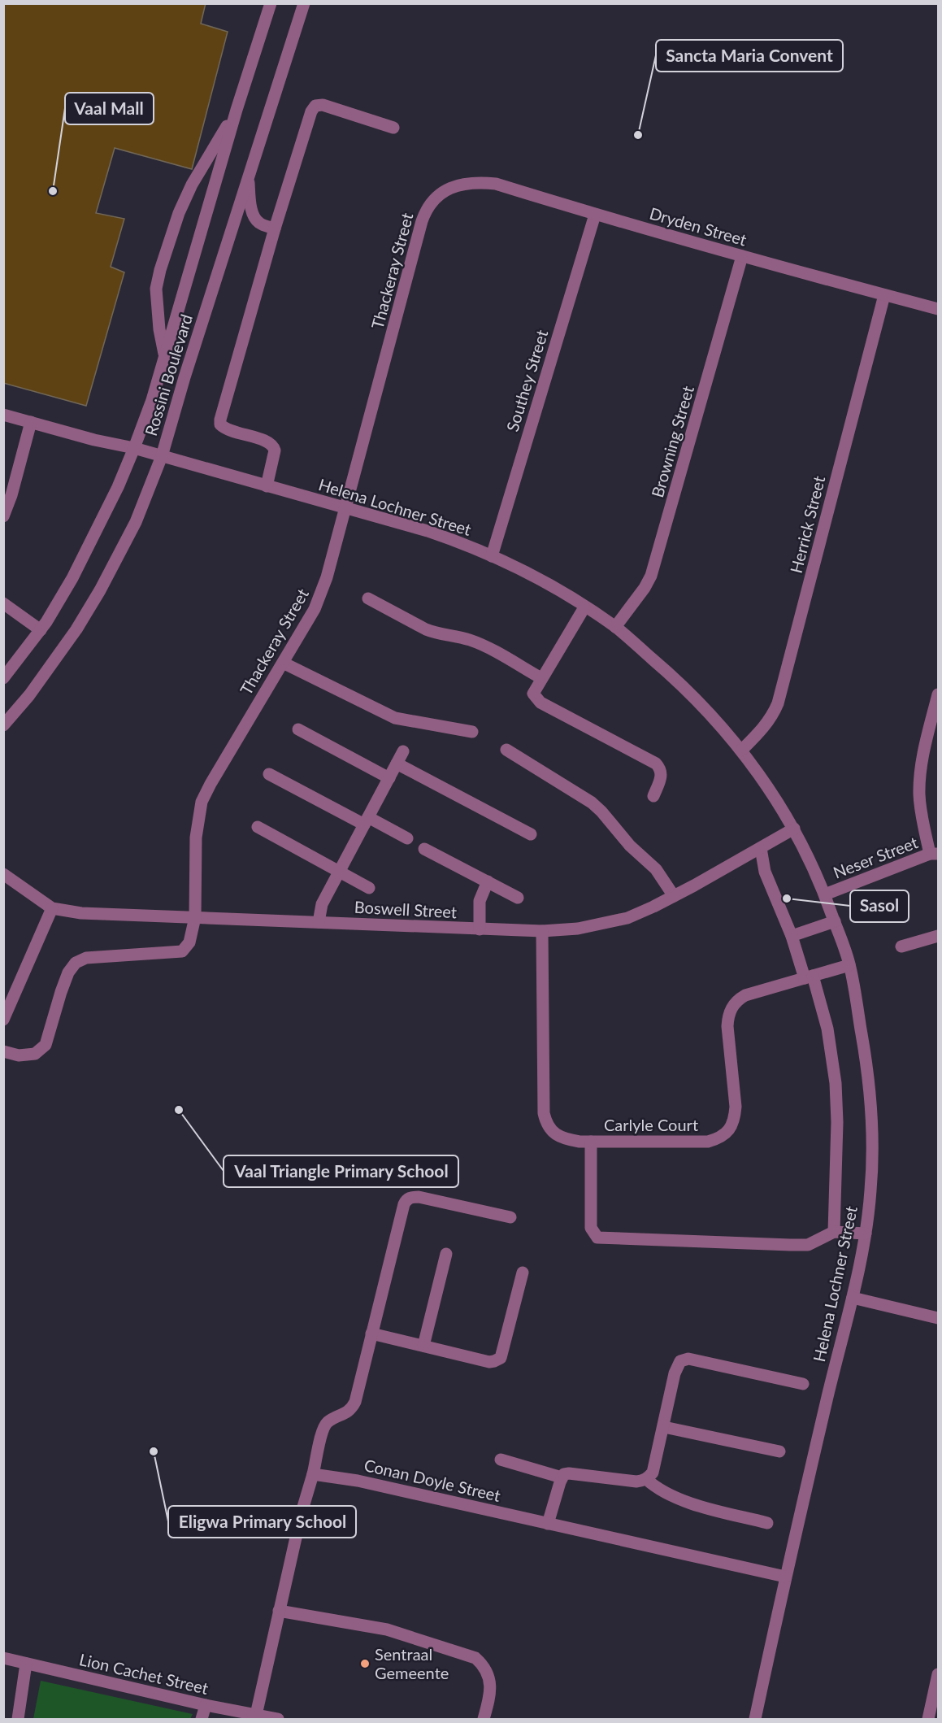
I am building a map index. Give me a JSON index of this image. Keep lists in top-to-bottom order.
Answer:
{
  "streets": {
    "street": [
      "Dryden Street",
      "Thackeray Street",
      "Rossini Boulevard",
      "Southey Street",
      "Browning Street",
      "Helena Lochner Street",
      "Herrick Street",
      "Neser Street",
      "Boswell Street",
      "Carlyle Court",
      "Conan Doyle Street",
      "Lion Cachet Street"
    ]
  },
  "crossings": [
    ["Dryden Street", "Thackeray Street"],
    ["Dryden Street", "Southey Street"],
    ["Dryden Street", "Browning Street"],
    ["Dryden Street", "Herrick Street"],
    ["Thackeray Street", "Helena Lochner Street"],
    ["Thackeray Street", "Boswell Street"],
    ["Rossini Boulevard", "Helena Lochner Street"],
    ["Southey Street", "Helena Lochner Street"],
    ["Browning Street", "Helena Lochner Street"],
    ["Helena Lochner Street", "Herrick Street"],
    ["Helena Lochner Street", "Neser Street"],
    ["Helena Lochner Street", "Boswell Street"],
    ["Helena Lochner Street", "Carlyle Court"],
    ["Helena Lochner Street", "Conan Doyle Street"],
    ["Boswell Street", "Carlyle Court"]
  ],
  "places": [
    "Sancta Maria Convent",
    "Vaal Mall",
    "Sasol",
    "Vaal Triangle Primary School",
    "Eligwa Primary School",
    "Sentraal Gemeente"
  ]
}
